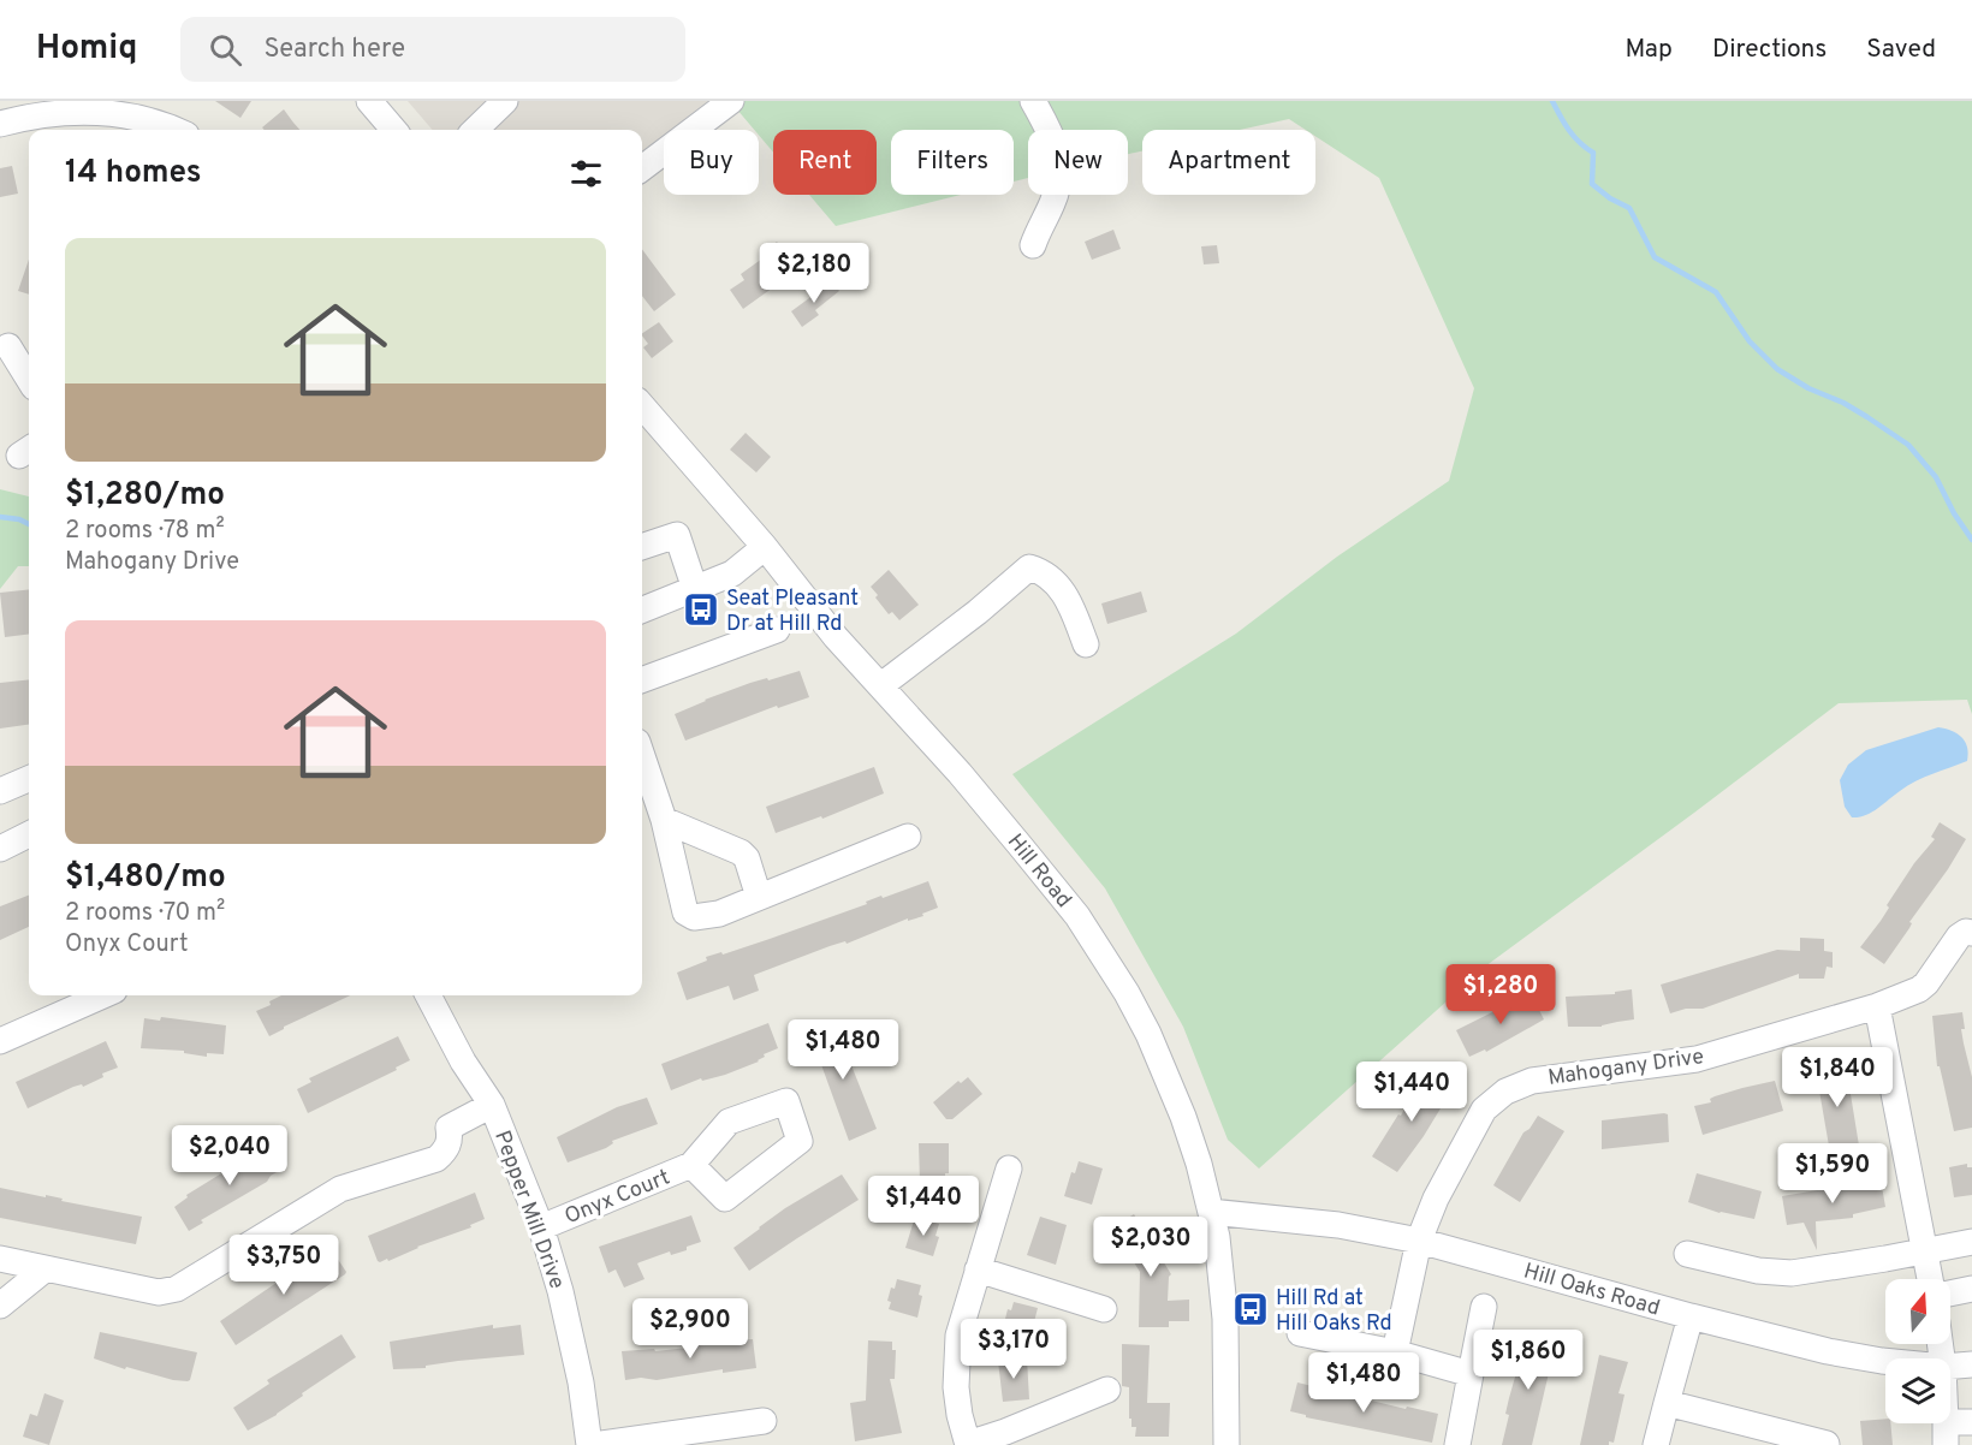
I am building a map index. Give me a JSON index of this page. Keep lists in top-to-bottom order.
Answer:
{
  "streets": {
    "street": [
      "Hill Road",
      "Mahogany Drive",
      "Onyx Court",
      "Pepper Mill Drive",
      "Hill Oaks Road"
    ]
  },
  "crossings": [
    ["Hill Road", "Hill Oaks Road"],
    ["Mahogany Drive", "Hill Oaks Road"],
    ["Onyx Court", "Pepper Mill Drive"]
  ],
  "places": {
    "bus stop": ["Seat Pleasant Dr at Hill Rd", "Hill Rd at Hill Oaks Rd"]
  },
  "north": "top",
  "page": {
    "header": "Homiq",
    "search": "Search here",
    "nav": ["Map", "Directions", "Saved"],
    "chip": [
      "Buy",
      "Rent",
      "Filters",
      "New",
      "Apartment"
    ],
    "heading": "14 homes",
    "list": [
      {
        "name": "$1,280/mo",
        "note": "2 rooms · 78 m² · Mahogany Drive"
      },
      {
        "name": "$1,480/mo",
        "note": "2 rooms · 70 m² · Onyx Court"
      }
    ],
    "price": [
      "$2,180",
      "$1,280",
      "$1,480",
      "$1,840",
      "$1,440",
      "$2,040",
      "$1,590",
      "$1,440",
      "$2,030",
      "$3,750",
      "$2,900",
      "$3,170",
      "$1,860",
      "$1,480"
    ]
  }
}
